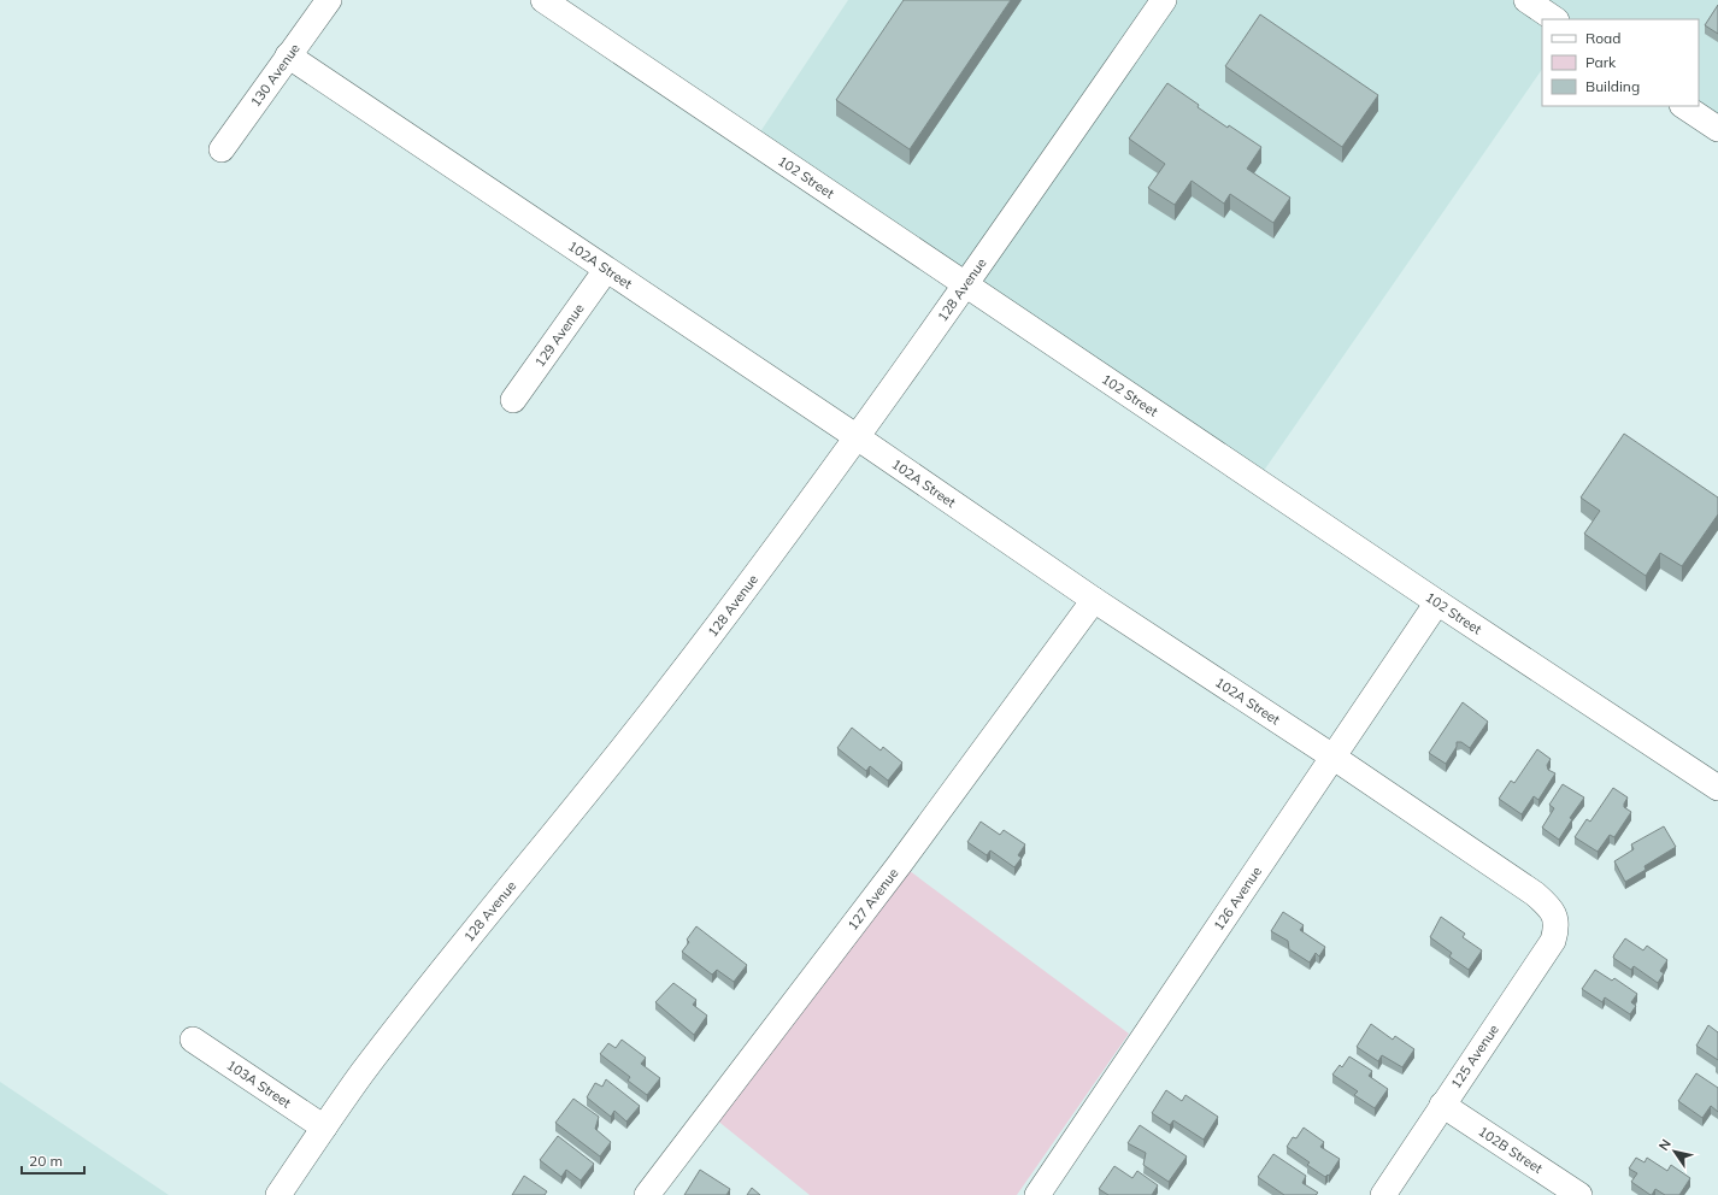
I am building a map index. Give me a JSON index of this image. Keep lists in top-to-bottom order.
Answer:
{
  "streets": {
    "street": [
      "130 Avenue",
      "102 Street",
      "102A Street",
      "128 Avenue",
      "129 Avenue",
      "126 Avenue",
      "127 Avenue",
      "125 Avenue",
      "103A Street",
      "102B Street"
    ]
  },
  "crossings": [
    ["130 Avenue", "102A Street"],
    ["102 Street", "128 Avenue"],
    ["102 Street", "126 Avenue"],
    ["102A Street", "128 Avenue"],
    ["102A Street", "129 Avenue"],
    ["102A Street", "126 Avenue"],
    ["102A Street", "127 Avenue"],
    ["102A Street", "125 Avenue"],
    ["128 Avenue", "103A Street"],
    ["125 Avenue", "102B Street"]
  ],
  "legend": ["Road", "Park", "Building"],
  "scale_bar": "20 m",
  "north": "top left"
}
